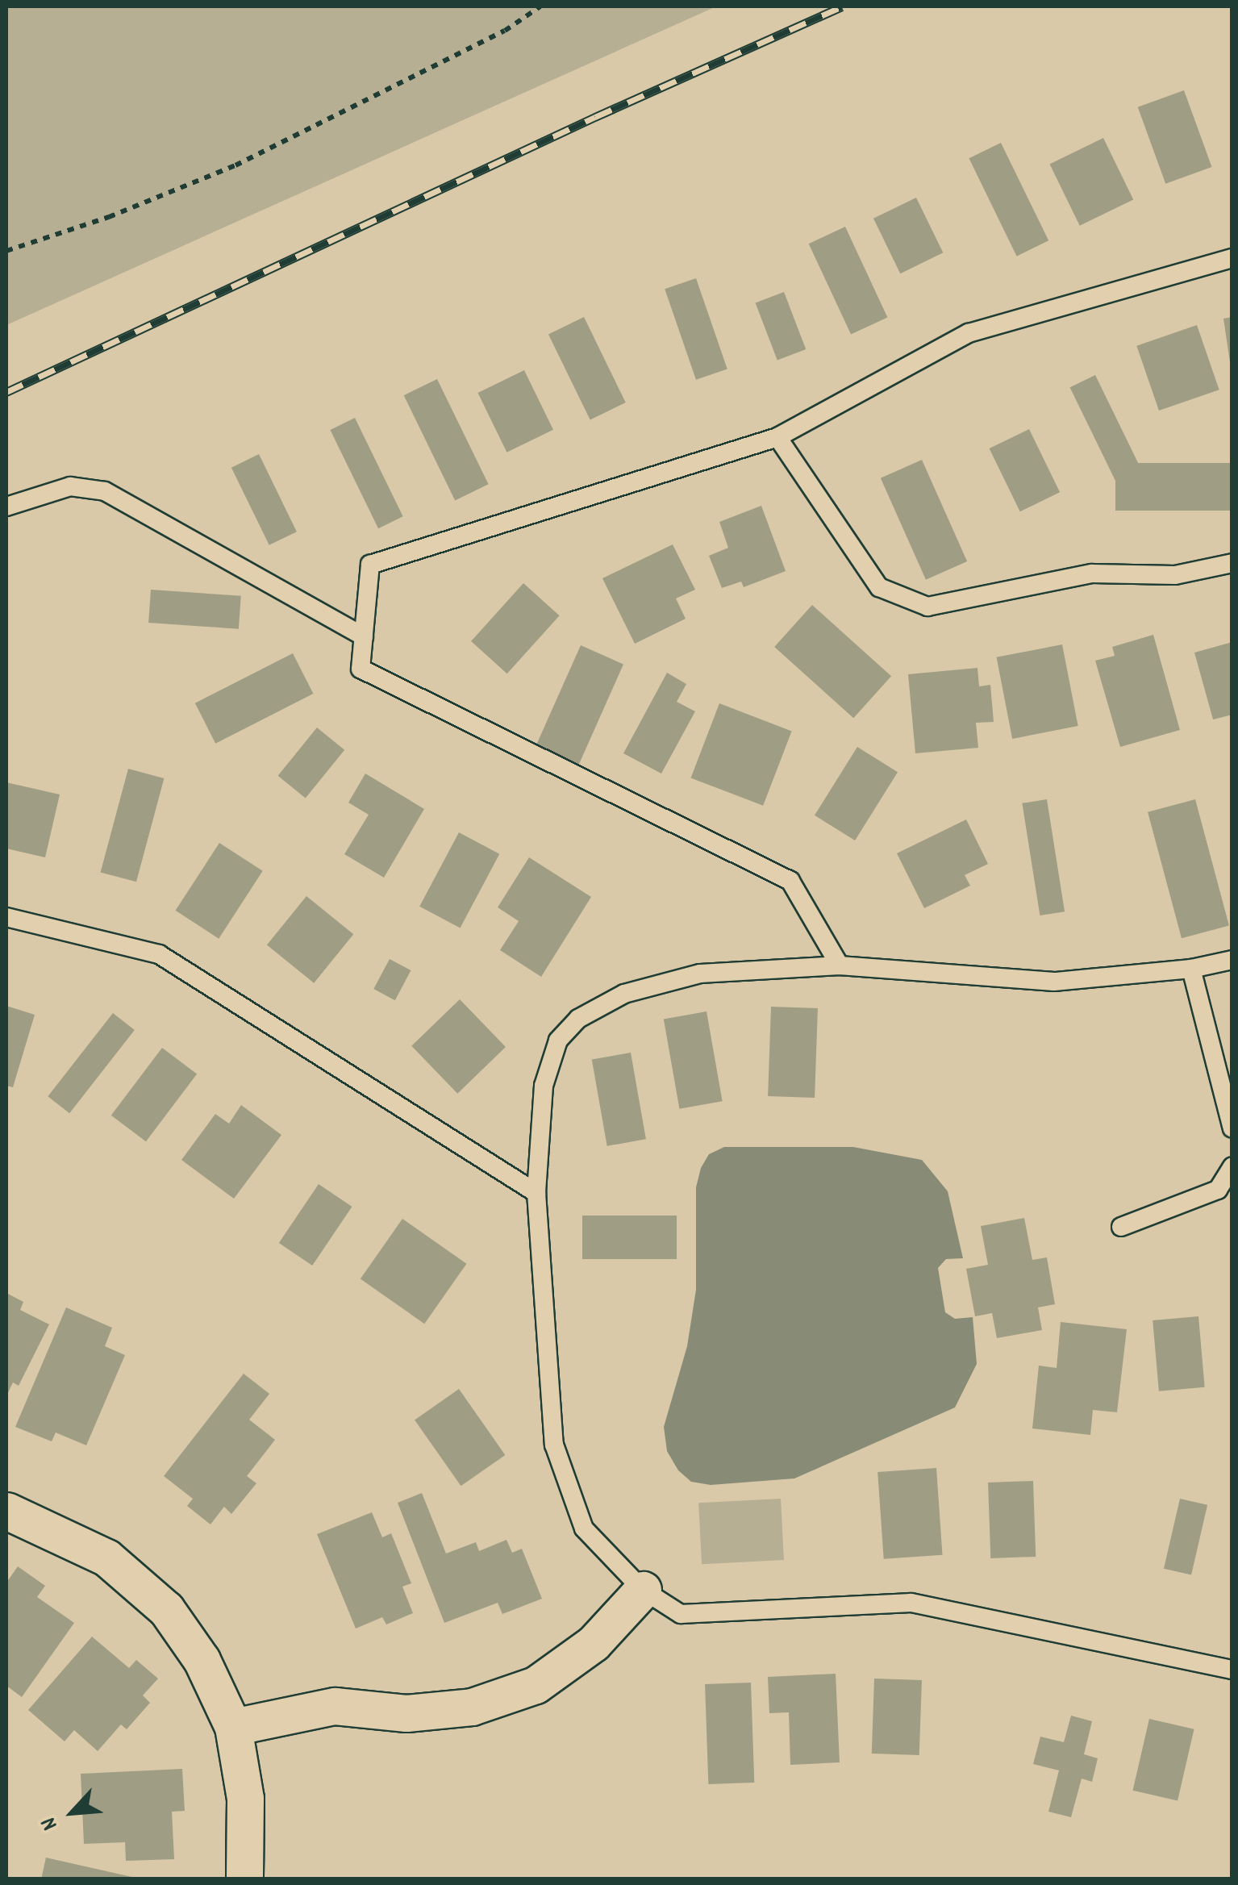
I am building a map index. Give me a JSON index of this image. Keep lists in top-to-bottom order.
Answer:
{
  "north": "bottom left"
}
